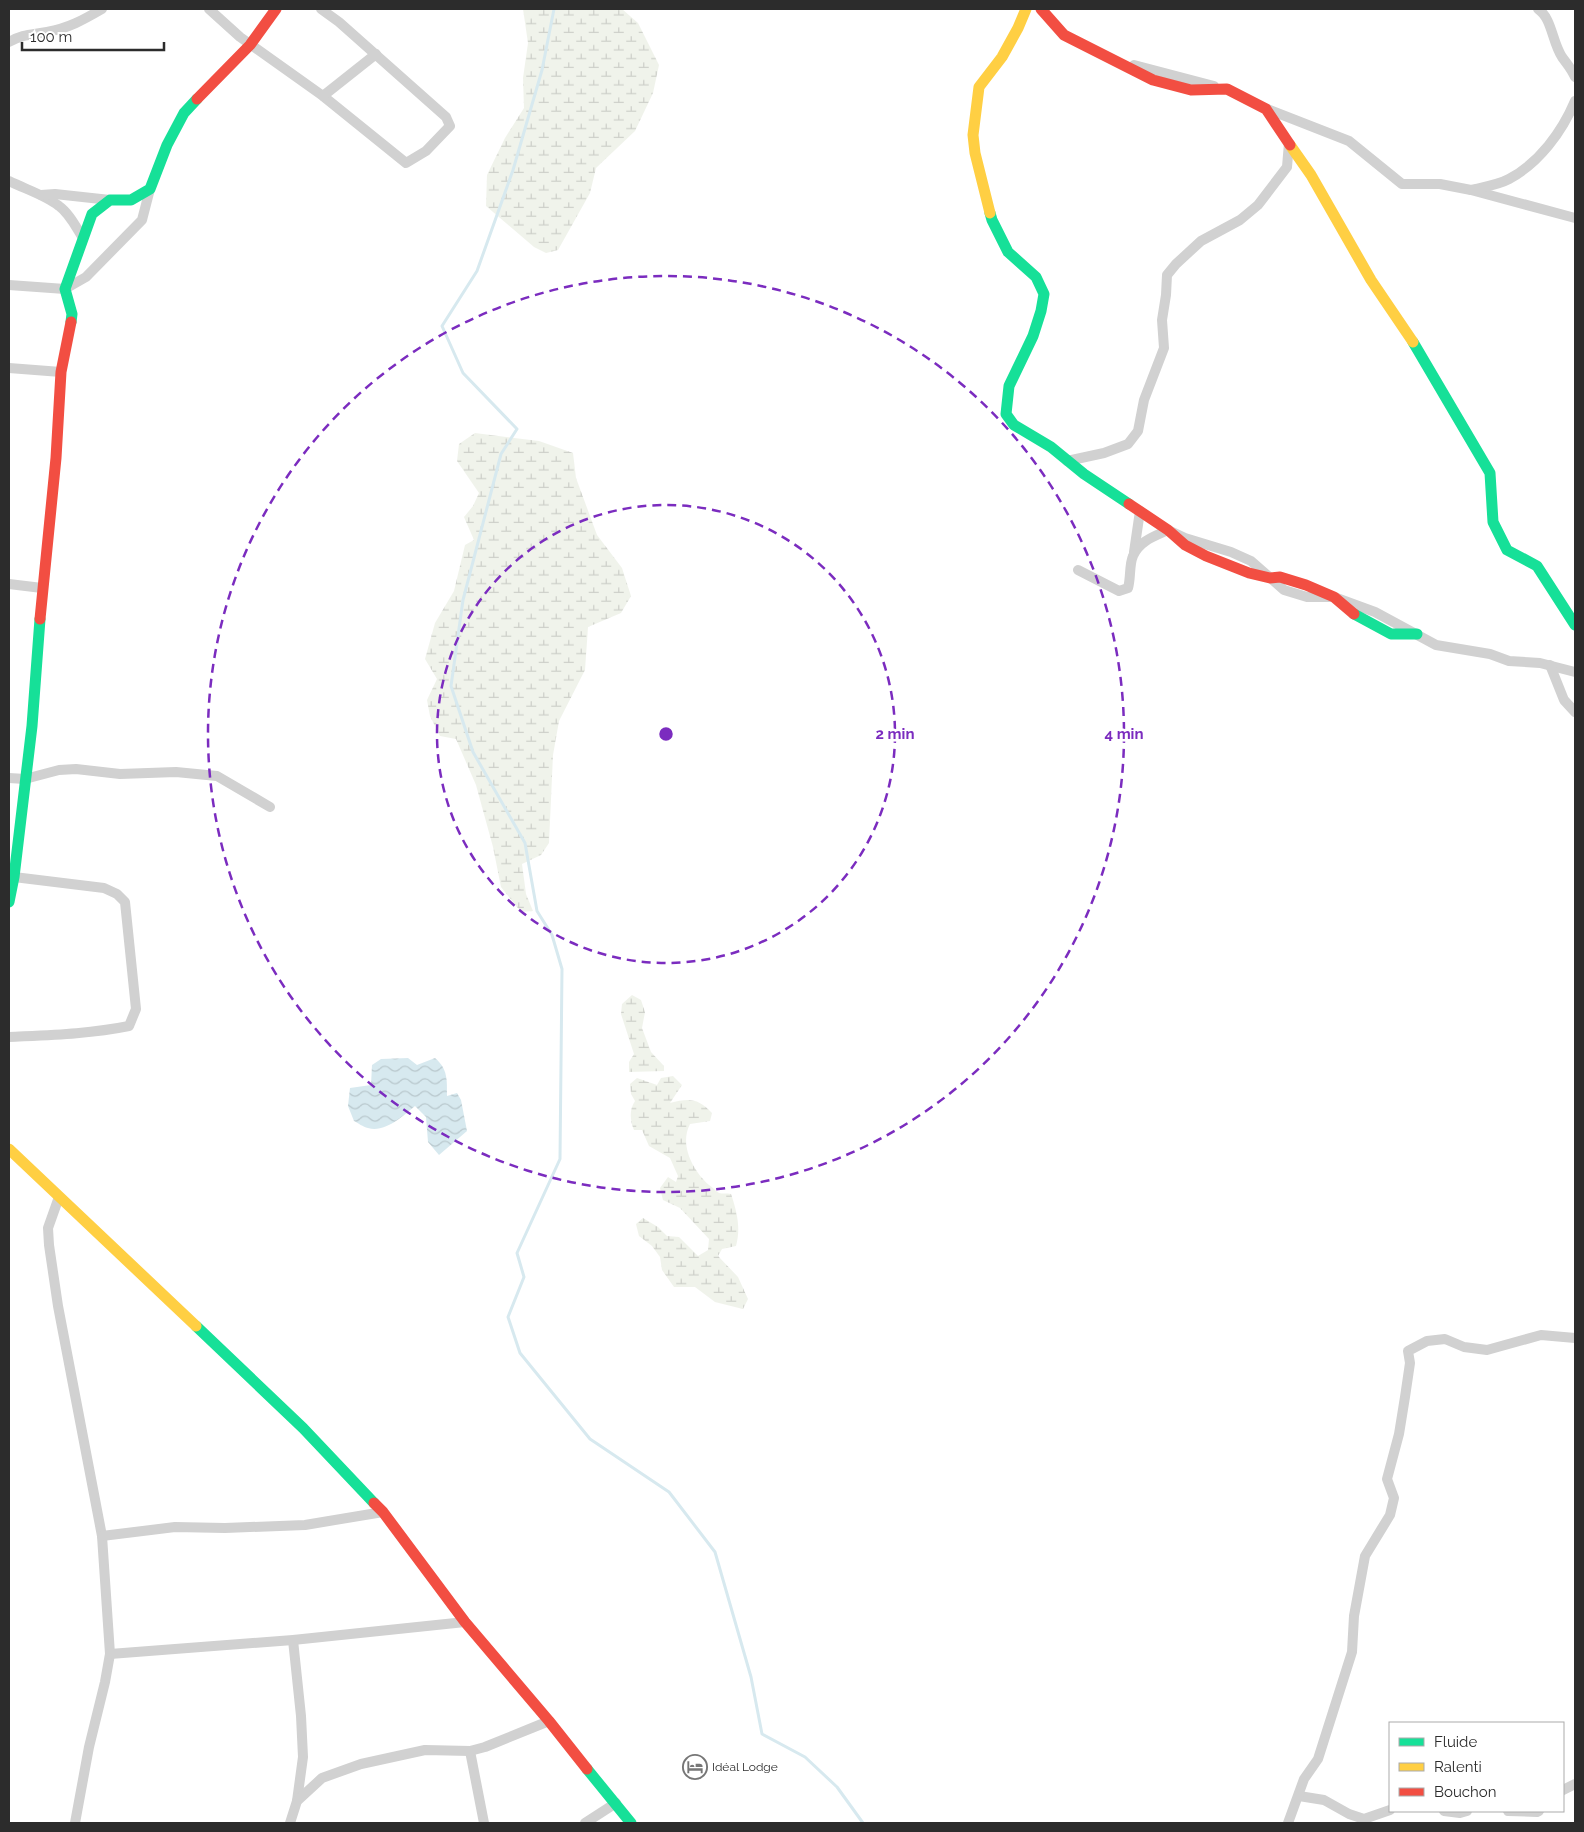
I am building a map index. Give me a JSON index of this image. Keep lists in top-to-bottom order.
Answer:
{
  "places": {
    "hotel": ["Idéal Lodge"]
  },
  "legend": ["Fluide", "Ralenti", "Bouchon"],
  "scale_bar": "100 m",
  "rings": ["2 min", "4 min"]
}
